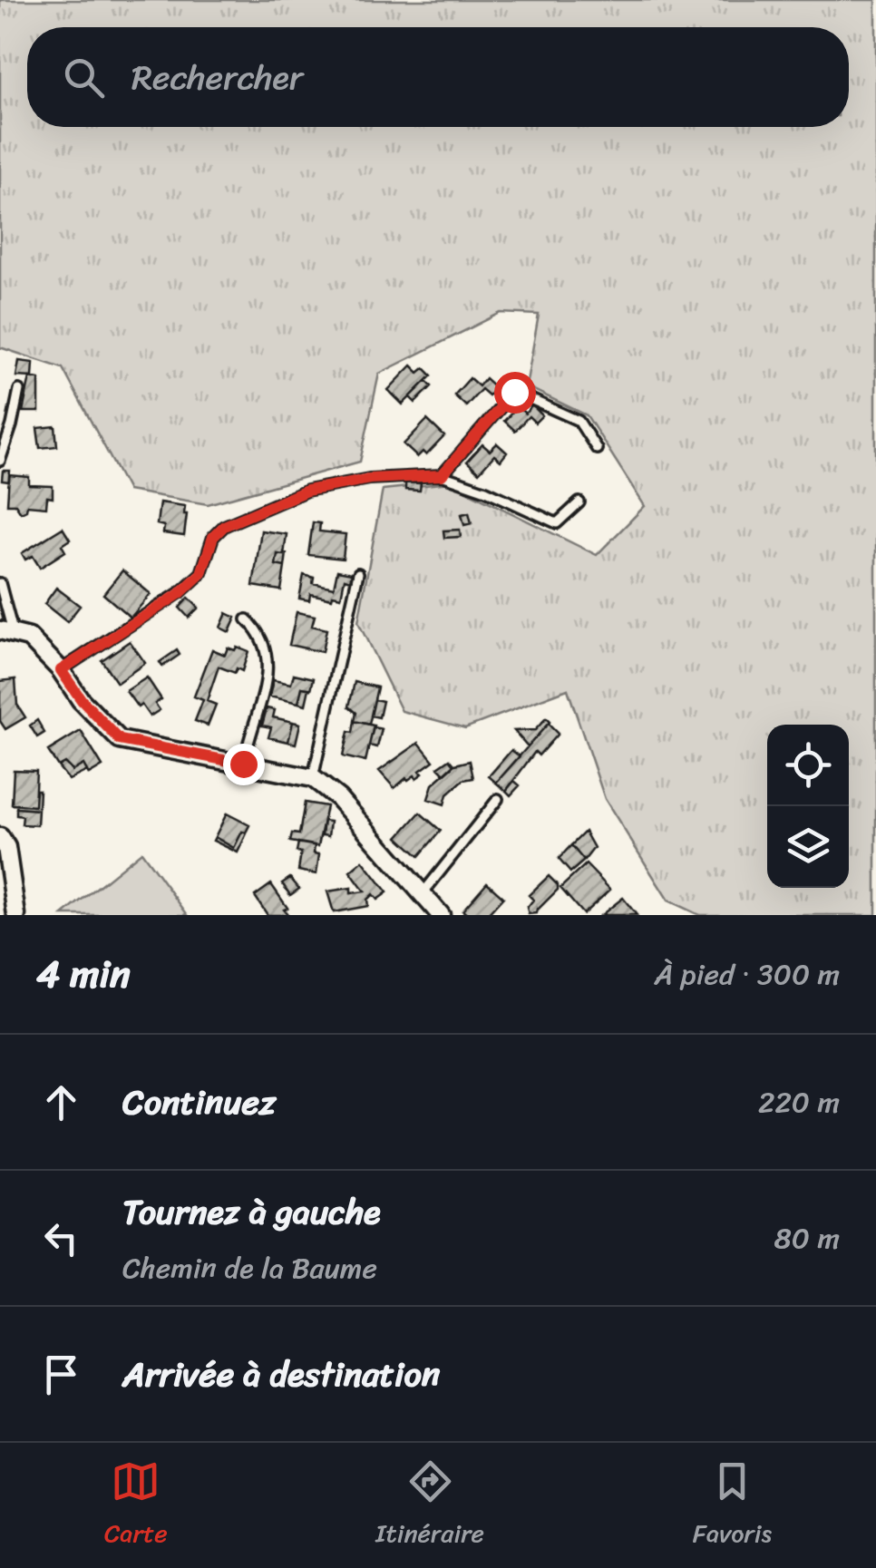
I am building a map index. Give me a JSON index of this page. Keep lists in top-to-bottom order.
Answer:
{
  "page": {
    "search": "Rechercher",
    "heading": ["4 min", "À pied · 300 m"],
    "list": [
      ["Continuez", "220 m"],
      ["Tournez à gauche", "Chemin de la Baume", "80 m"],
      "Arrivée à destination"
    ],
    "nav": ["Carte", "Itinéraire", "Favoris"]
  }
}
